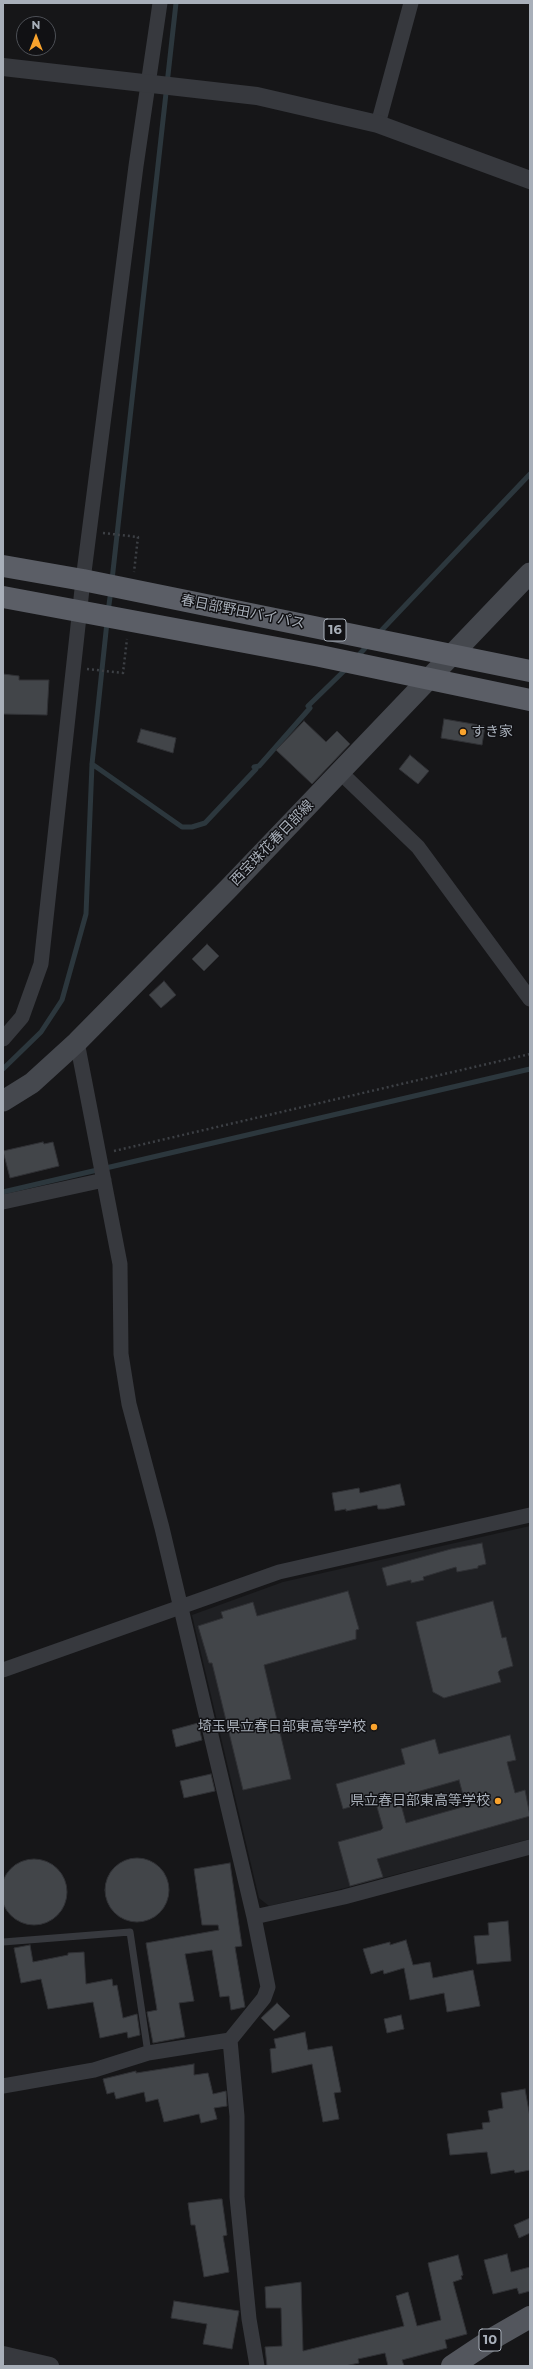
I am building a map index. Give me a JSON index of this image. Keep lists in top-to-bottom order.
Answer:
{
  "streets": {
    "highway": ["春日部野田バイパス", "16"],
    "main road": ["西宝珠花春日部線", "10"]
  },
  "crossings": [
    ["春日部野田バイパス", "西宝珠花春日部線"]
  ],
  "places": ["すき家", "埼玉県立春日部東高等学校", "県立春日部東高等学校"],
  "north": "top"
}
